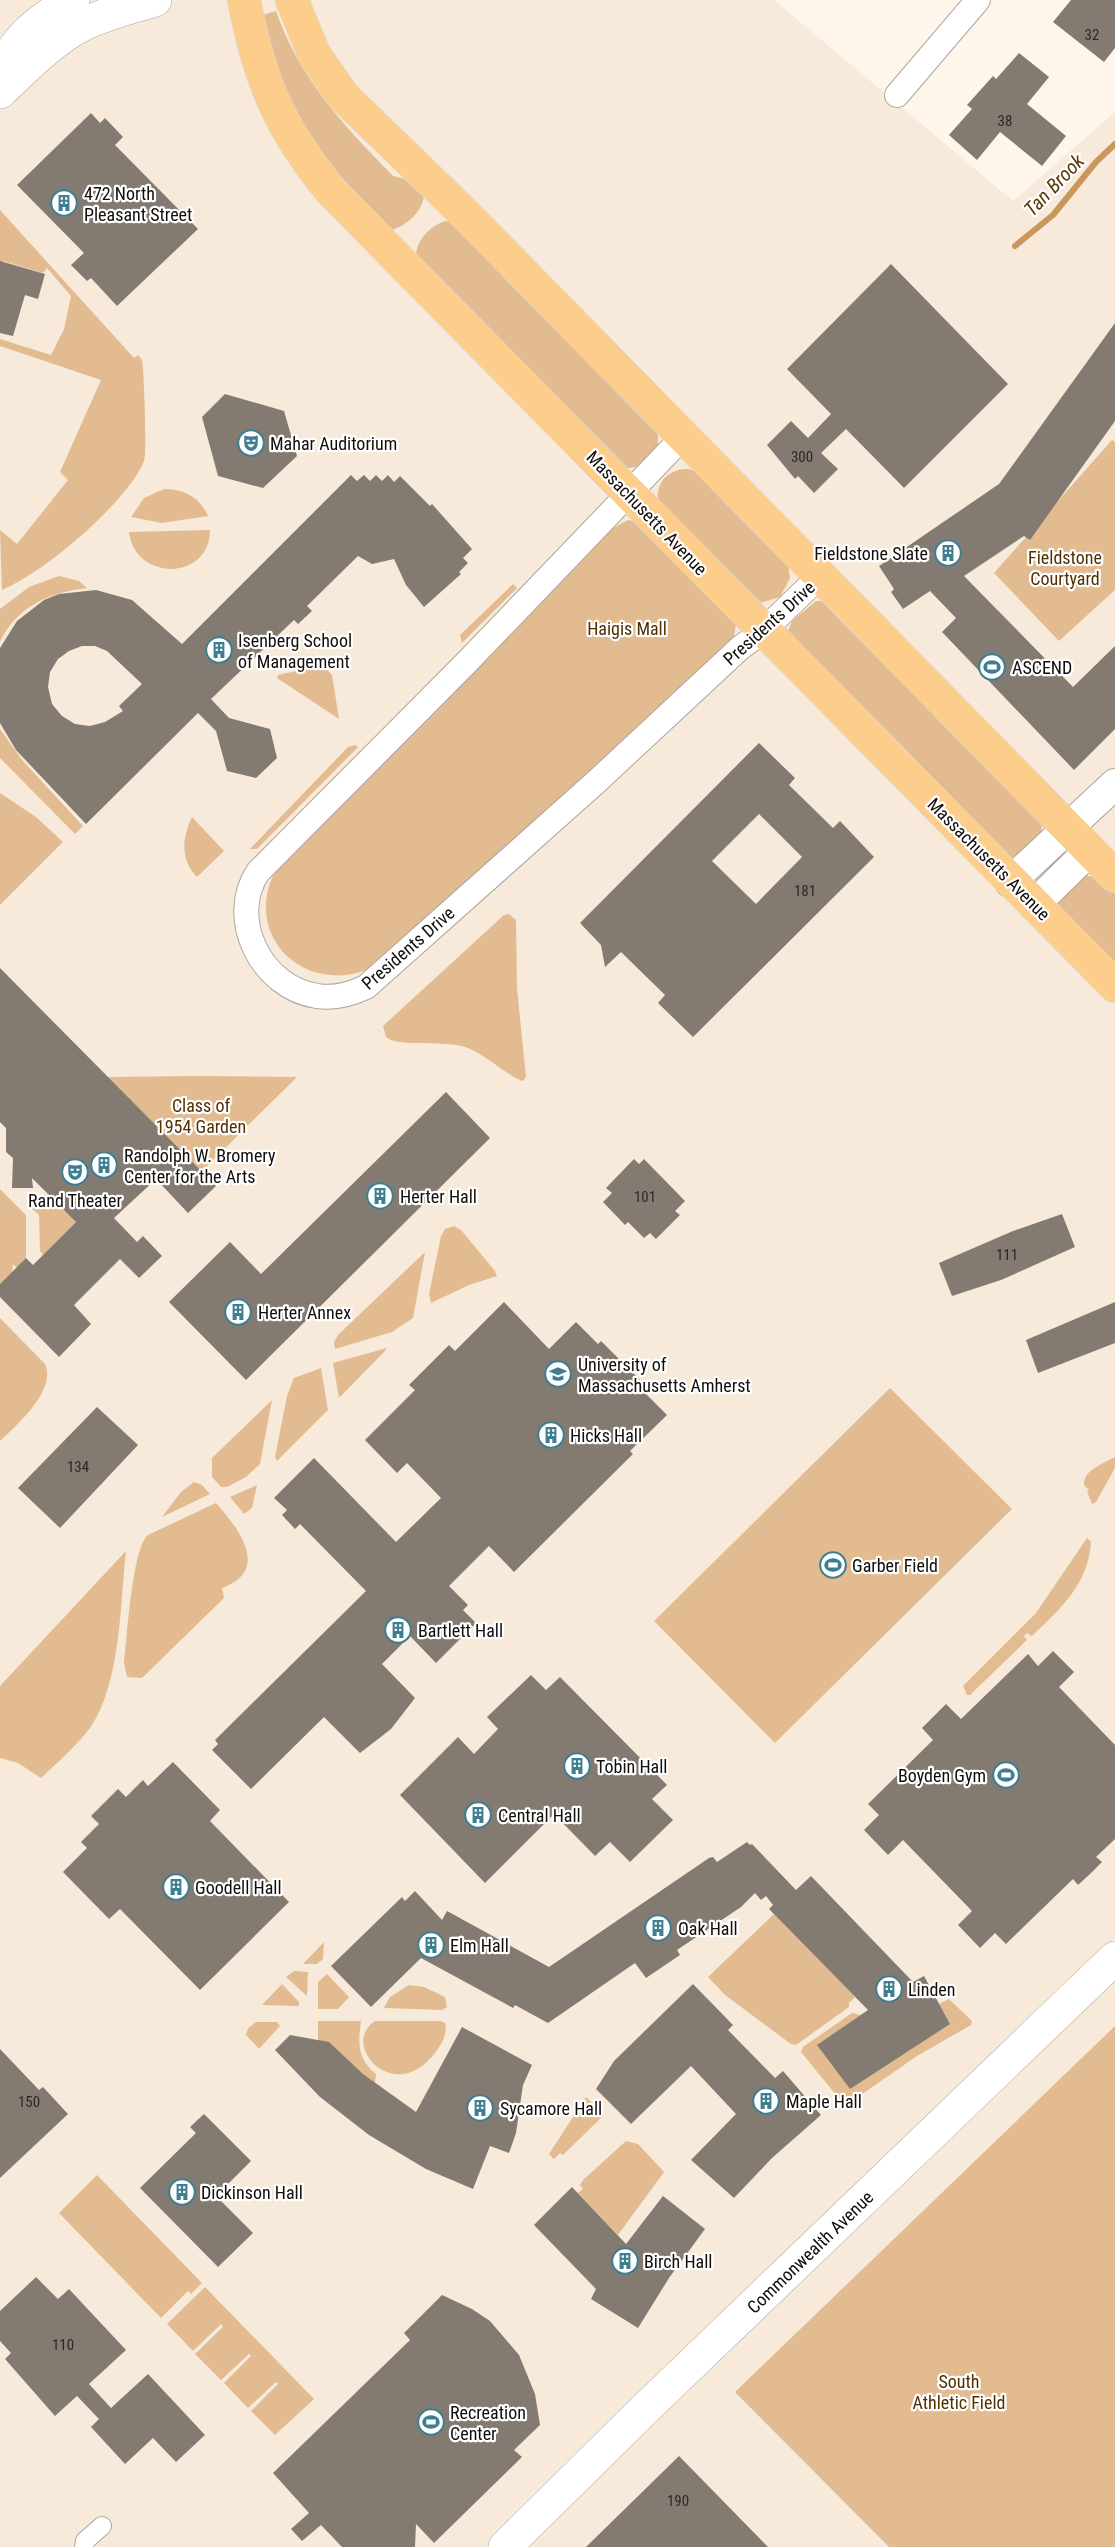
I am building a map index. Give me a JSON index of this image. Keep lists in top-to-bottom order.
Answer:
{
  "streets": {
    "main road": ["Massachusetts Avenue", "Commonwealth Avenue"],
    "street": ["Presidents Drive"]
  },
  "crossings": [
    ["Massachusetts Avenue", "Presidents Drive"]
  ],
  "water": ["Tan Brook"],
  "parks": [
    "Fieldstone Courtyard",
    "Haigis Mall",
    "Class of 1954 Garden",
    "South Athletic Field"
  ],
  "places": {
    "building": [
      "472 North Pleasant Street",
      "Fieldstone Slate",
      "Isenberg School of Management",
      "Randolph W. Bromery Center for the Arts",
      "Herter Hall",
      "Herter Annex",
      "Hicks Hall",
      "Bartlett Hall",
      "Tobin Hall",
      "Central Hall",
      "Goodell Hall",
      "Oak Hall",
      "Elm Hall",
      "Linden",
      "Maple Hall",
      "Sycamore Hall",
      "Dickinson Hall",
      "Birch Hall"
    ],
    "theatre": ["Mahar Auditorium", "Rand Theater"],
    "sports": [
      "ASCEND",
      "Garber Field",
      "Boyden Gym",
      "Recreation Center"
    ],
    "school or university": ["University of Massachusetts Amherst"]
  },
  "house_numbers": [
    "32",
    "38",
    "300",
    "181",
    "101",
    "111",
    "134",
    "150",
    "110",
    "190"
  ]
}
